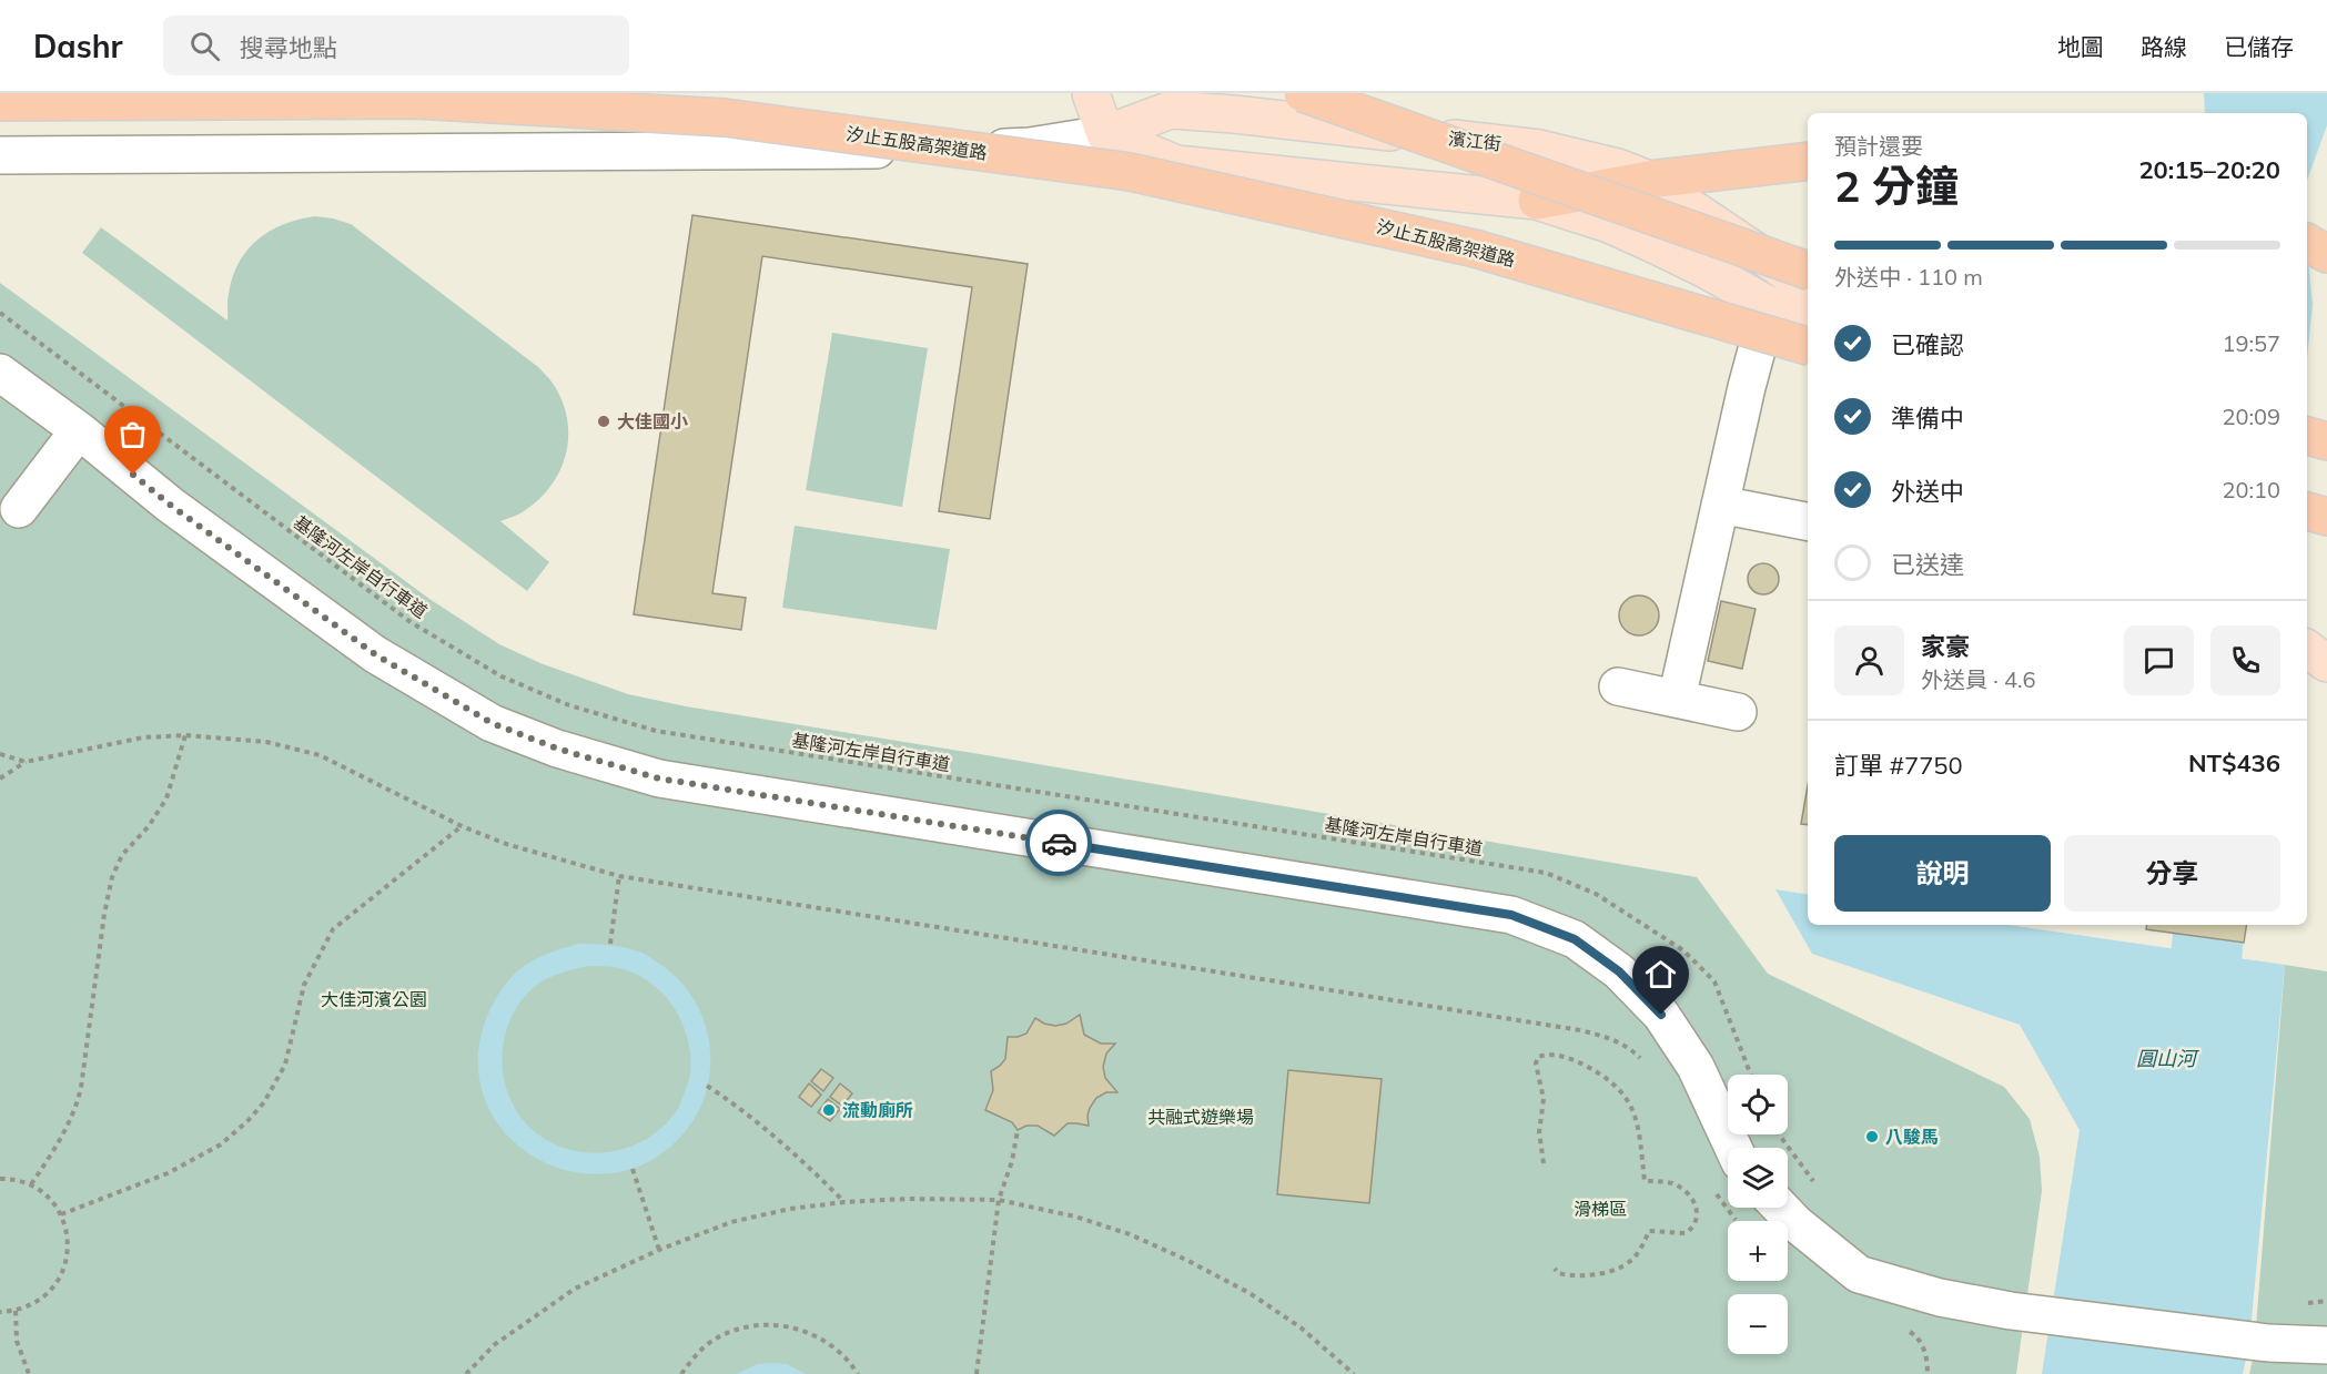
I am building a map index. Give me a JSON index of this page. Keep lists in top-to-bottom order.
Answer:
{
  "streets": {
    "highway": ["汐止五股高架道路"],
    "main road": ["濱江街"],
    "path": ["基隆河左岸自行車道"]
  },
  "water": ["圓山河"],
  "parks": ["大佳河濱公園", "共融式遊樂場", "滑梯區"],
  "places": ["大佳國小", "流動廁所", "八駿馬"],
  "page": {
    "header": "Dashr",
    "search": "搜尋地點",
    "nav": ["地圖", "路線", "已儲存"],
    "heading": ["2 分鐘", "預計還要", "20:15–20:20"],
    "panel": [
      "家豪",
      "外送員 · 4.6",
      "訂單 #7750",
      "NT$436"
    ],
    "bar": "外送中 · 110 m",
    "list": [
      ["已確認", "19:57"],
      ["準備中", "20:09"],
      ["外送中", "20:10"],
      "已送達"
    ],
    "buttons": ["說明", "分享"],
    "map_buttons": ["+", "−"]
  }
}
